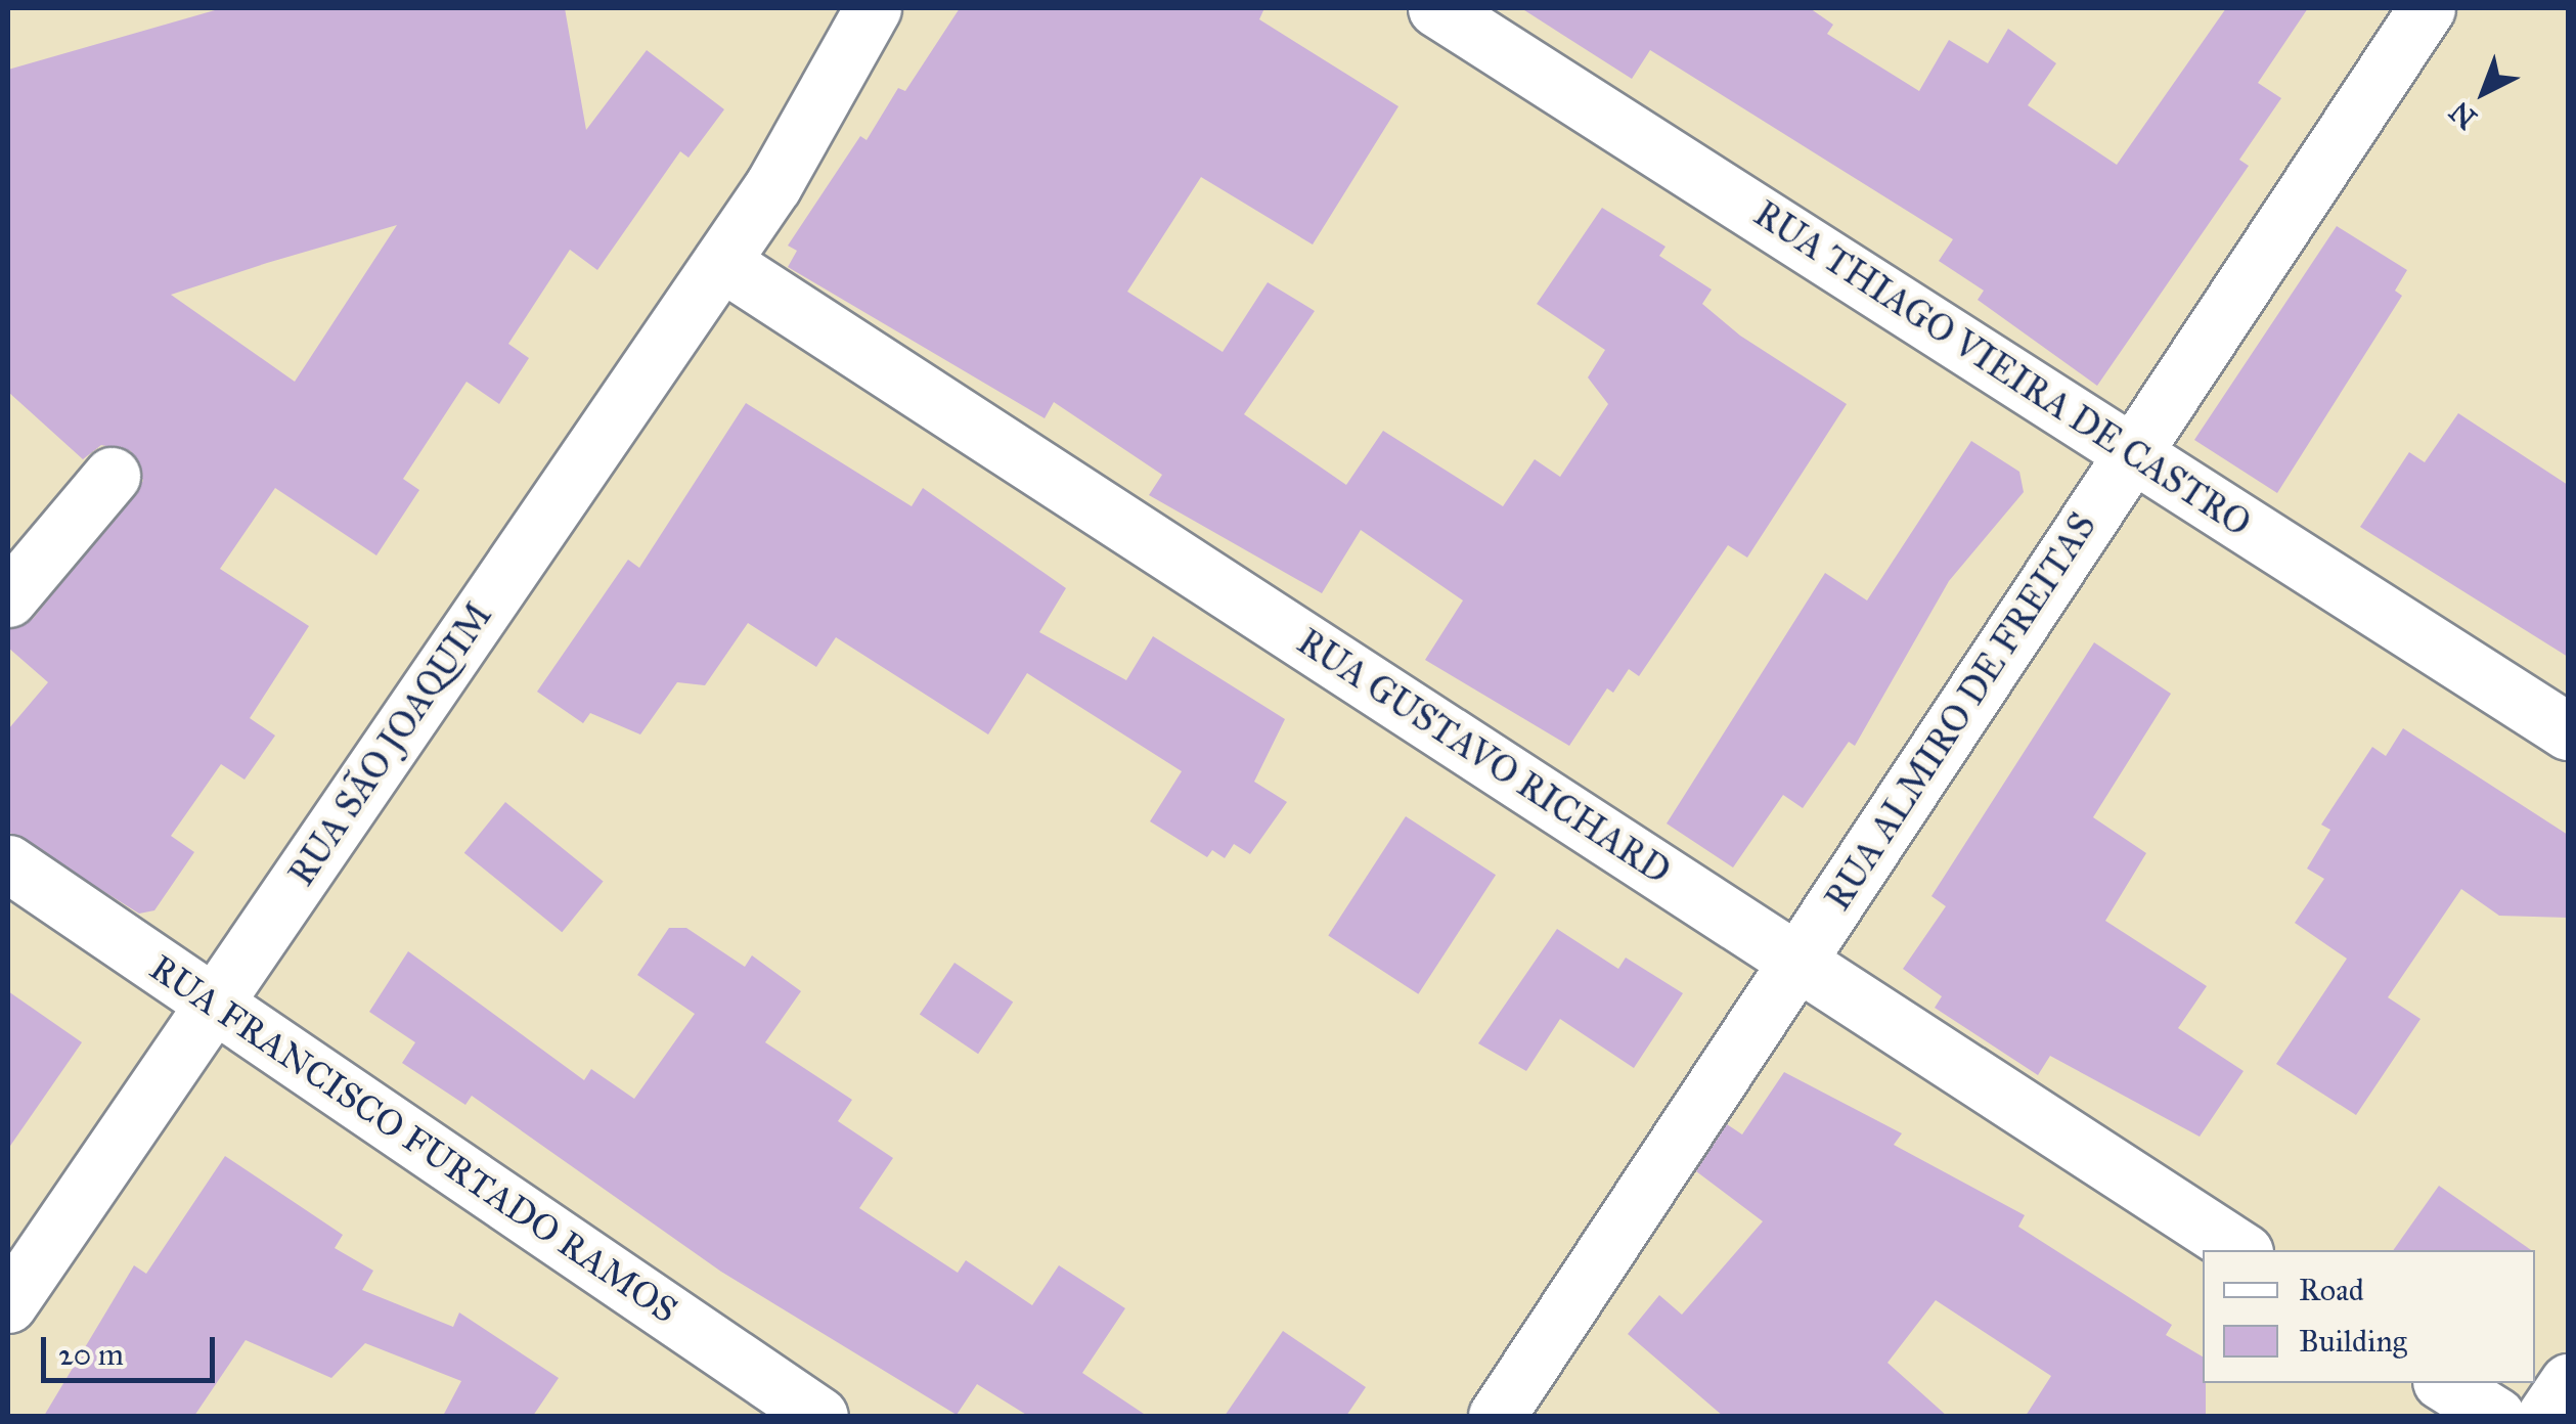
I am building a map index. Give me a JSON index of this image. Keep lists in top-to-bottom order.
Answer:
{
  "streets": {
    "street": [
      "RUA THIAGO VIEIRA DE CASTRO",
      "RUA ALMIRO DE FREITAS",
      "RUA SÃO JOAQUIM",
      "RUA GUSTAVO RICHARD",
      "RUA FRANCISCO FURTADO RAMOS"
    ]
  },
  "crossings": [
    ["RUA THIAGO VIEIRA DE CASTRO", "RUA ALMIRO DE FREITAS"],
    ["RUA ALMIRO DE FREITAS", "RUA GUSTAVO RICHARD"],
    ["RUA SÃO JOAQUIM", "RUA GUSTAVO RICHARD"],
    ["RUA SÃO JOAQUIM", "RUA FRANCISCO FURTADO RAMOS"]
  ],
  "legend": ["Road", "Building"],
  "scale_bar": "20 m",
  "north": "bottom left"
}
